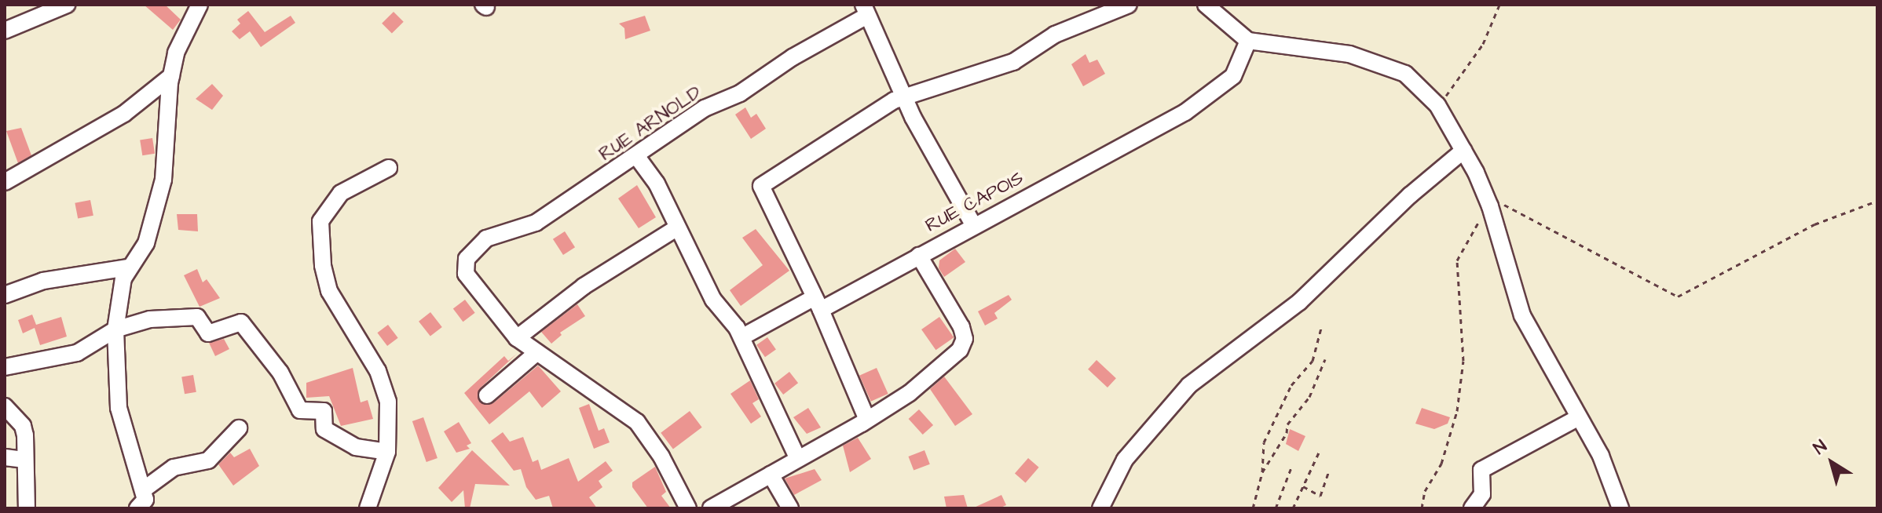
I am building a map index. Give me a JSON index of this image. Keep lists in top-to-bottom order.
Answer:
{
  "streets": {
    "street": ["RUE ARNOLD", "RUE CAPOIS"]
  },
  "crossings": [
    ["RUE ARNOLD", "RUE CAPOIS"]
  ],
  "north": "top left"
}
